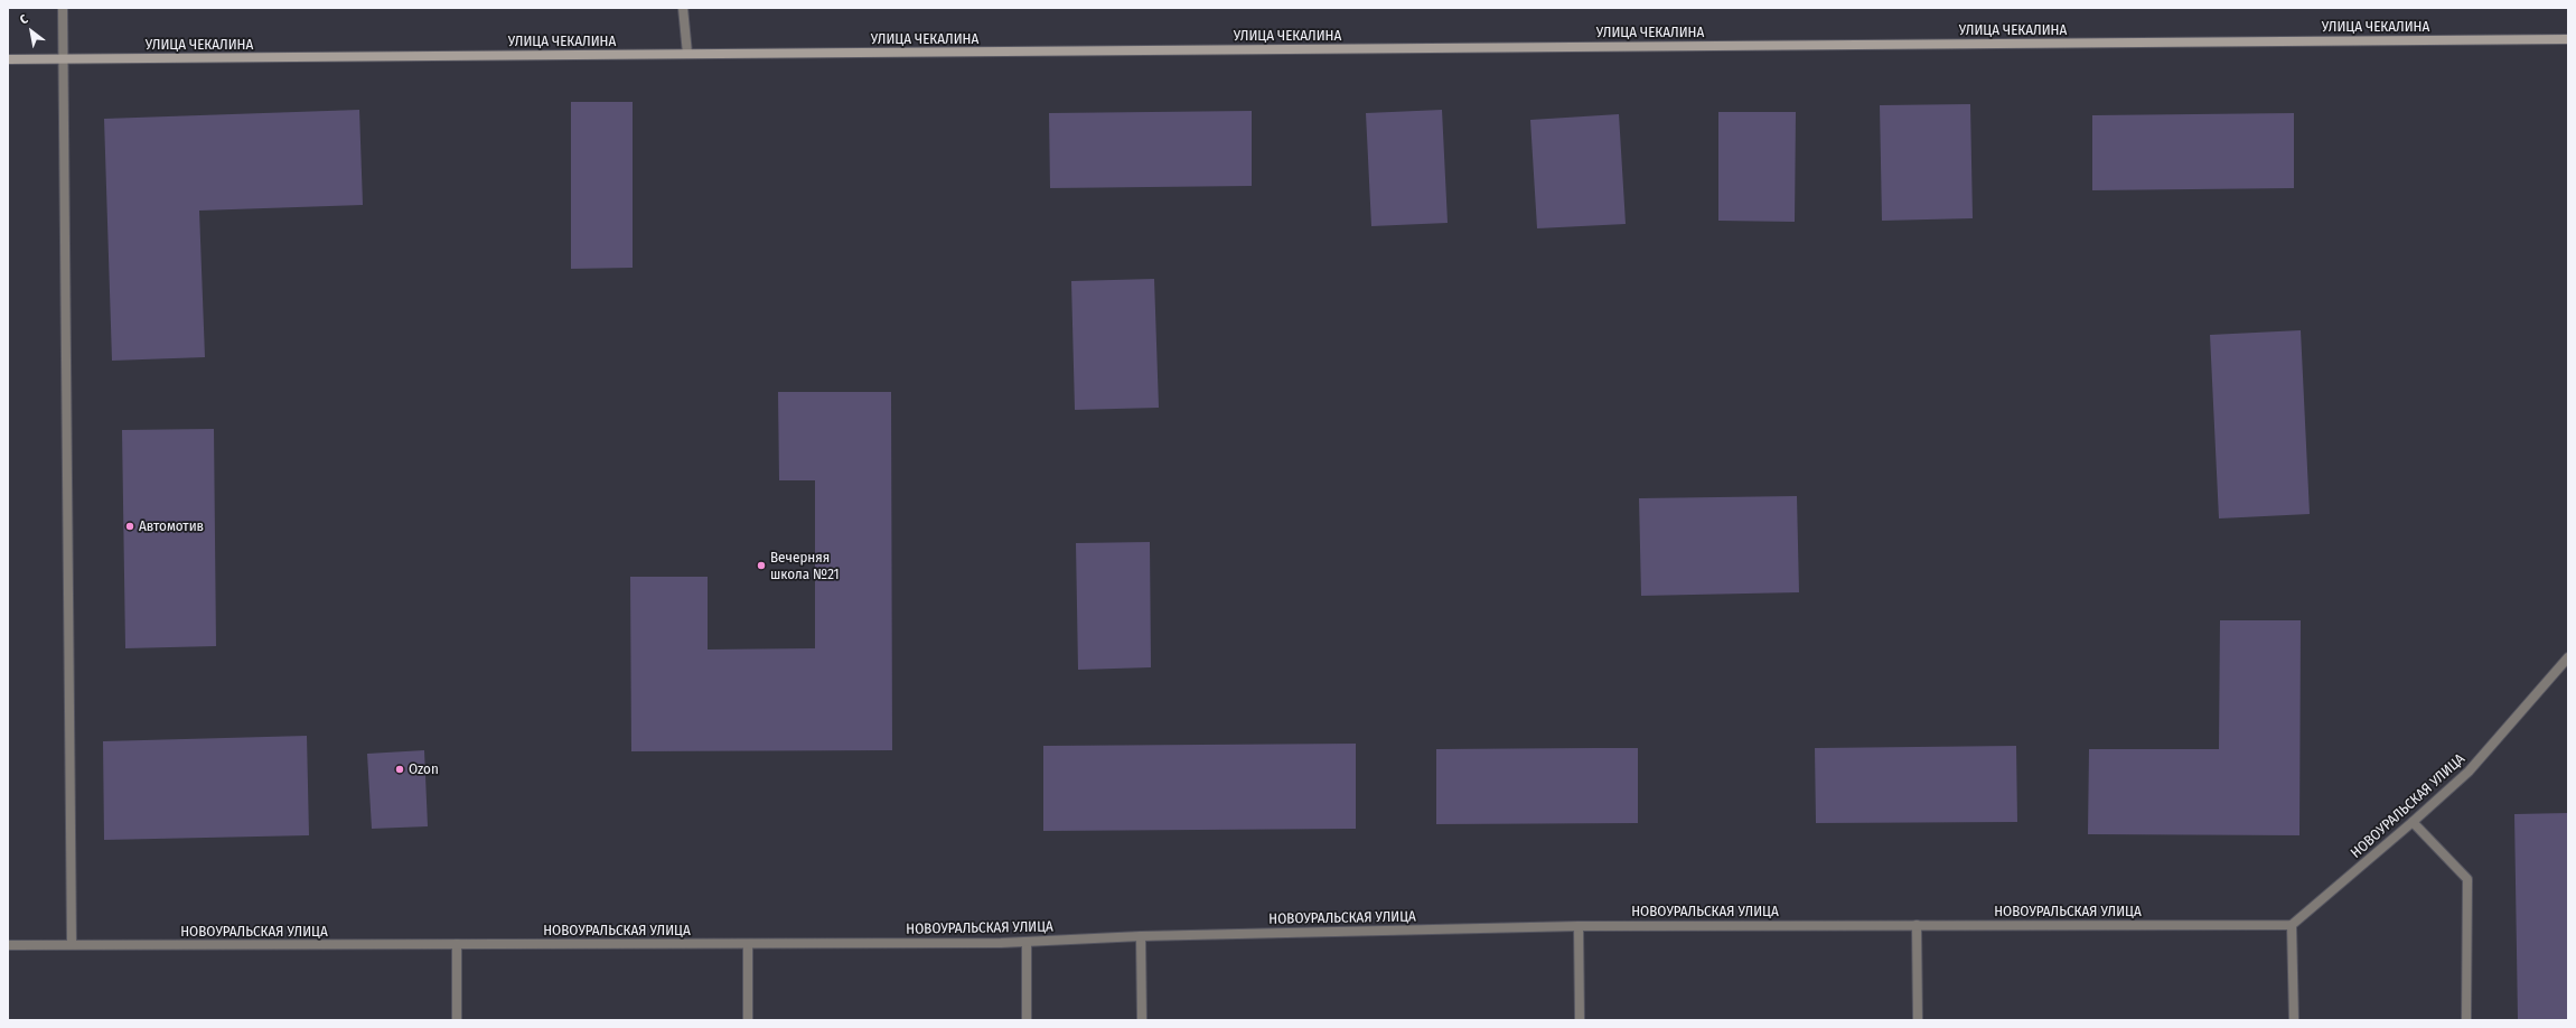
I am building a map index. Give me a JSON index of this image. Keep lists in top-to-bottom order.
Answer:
{
  "streets": {
    "main road": ["УЛИЦА ЧЕКАЛИНА"],
    "street": ["НОВОУРАЛЬСКАЯ УЛИЦА"]
  },
  "places": ["Автомотив", "Вечерняя школа №21", "Ozon"],
  "north": "top left"
}
